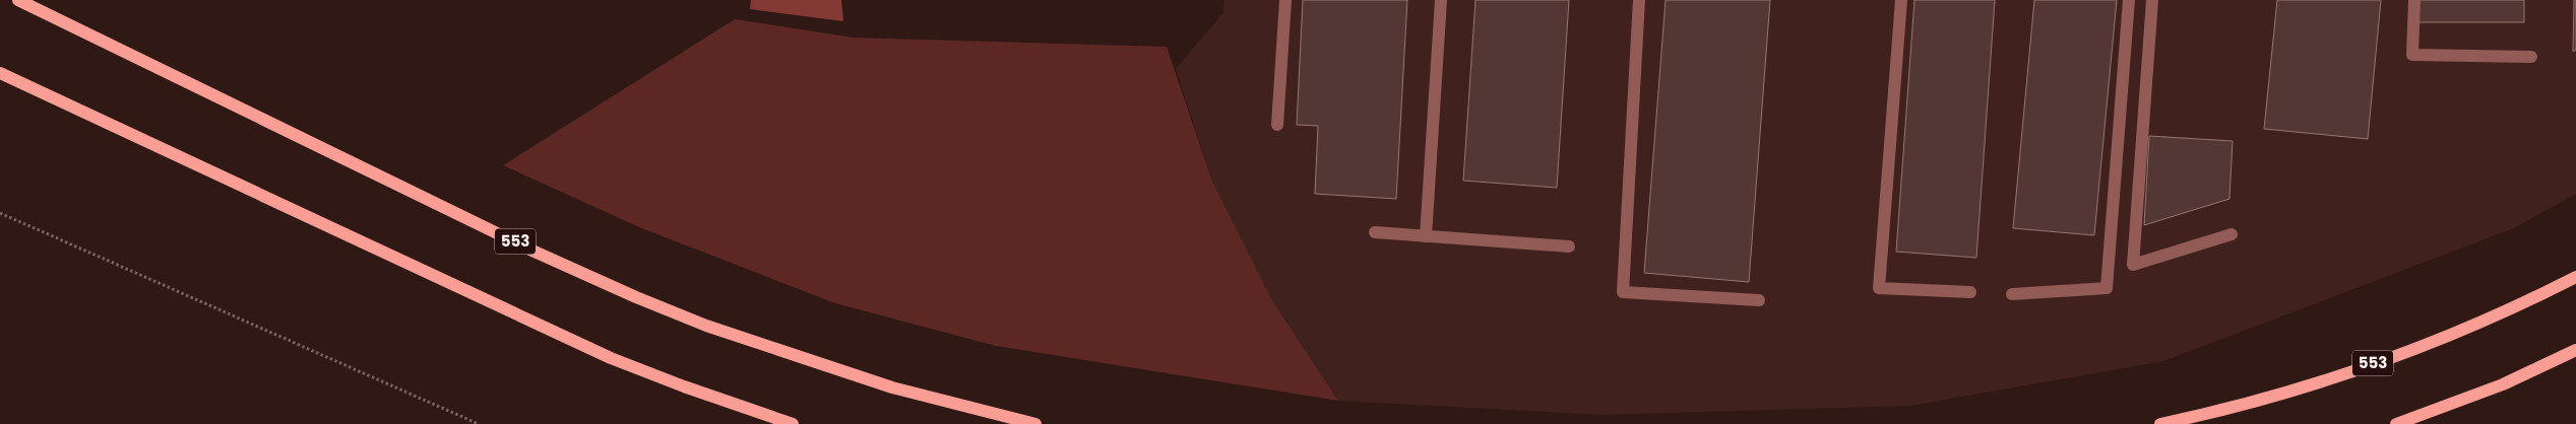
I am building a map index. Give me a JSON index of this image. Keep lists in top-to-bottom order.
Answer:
{
  "streets": {
    "main road": ["553"]
  }
}
